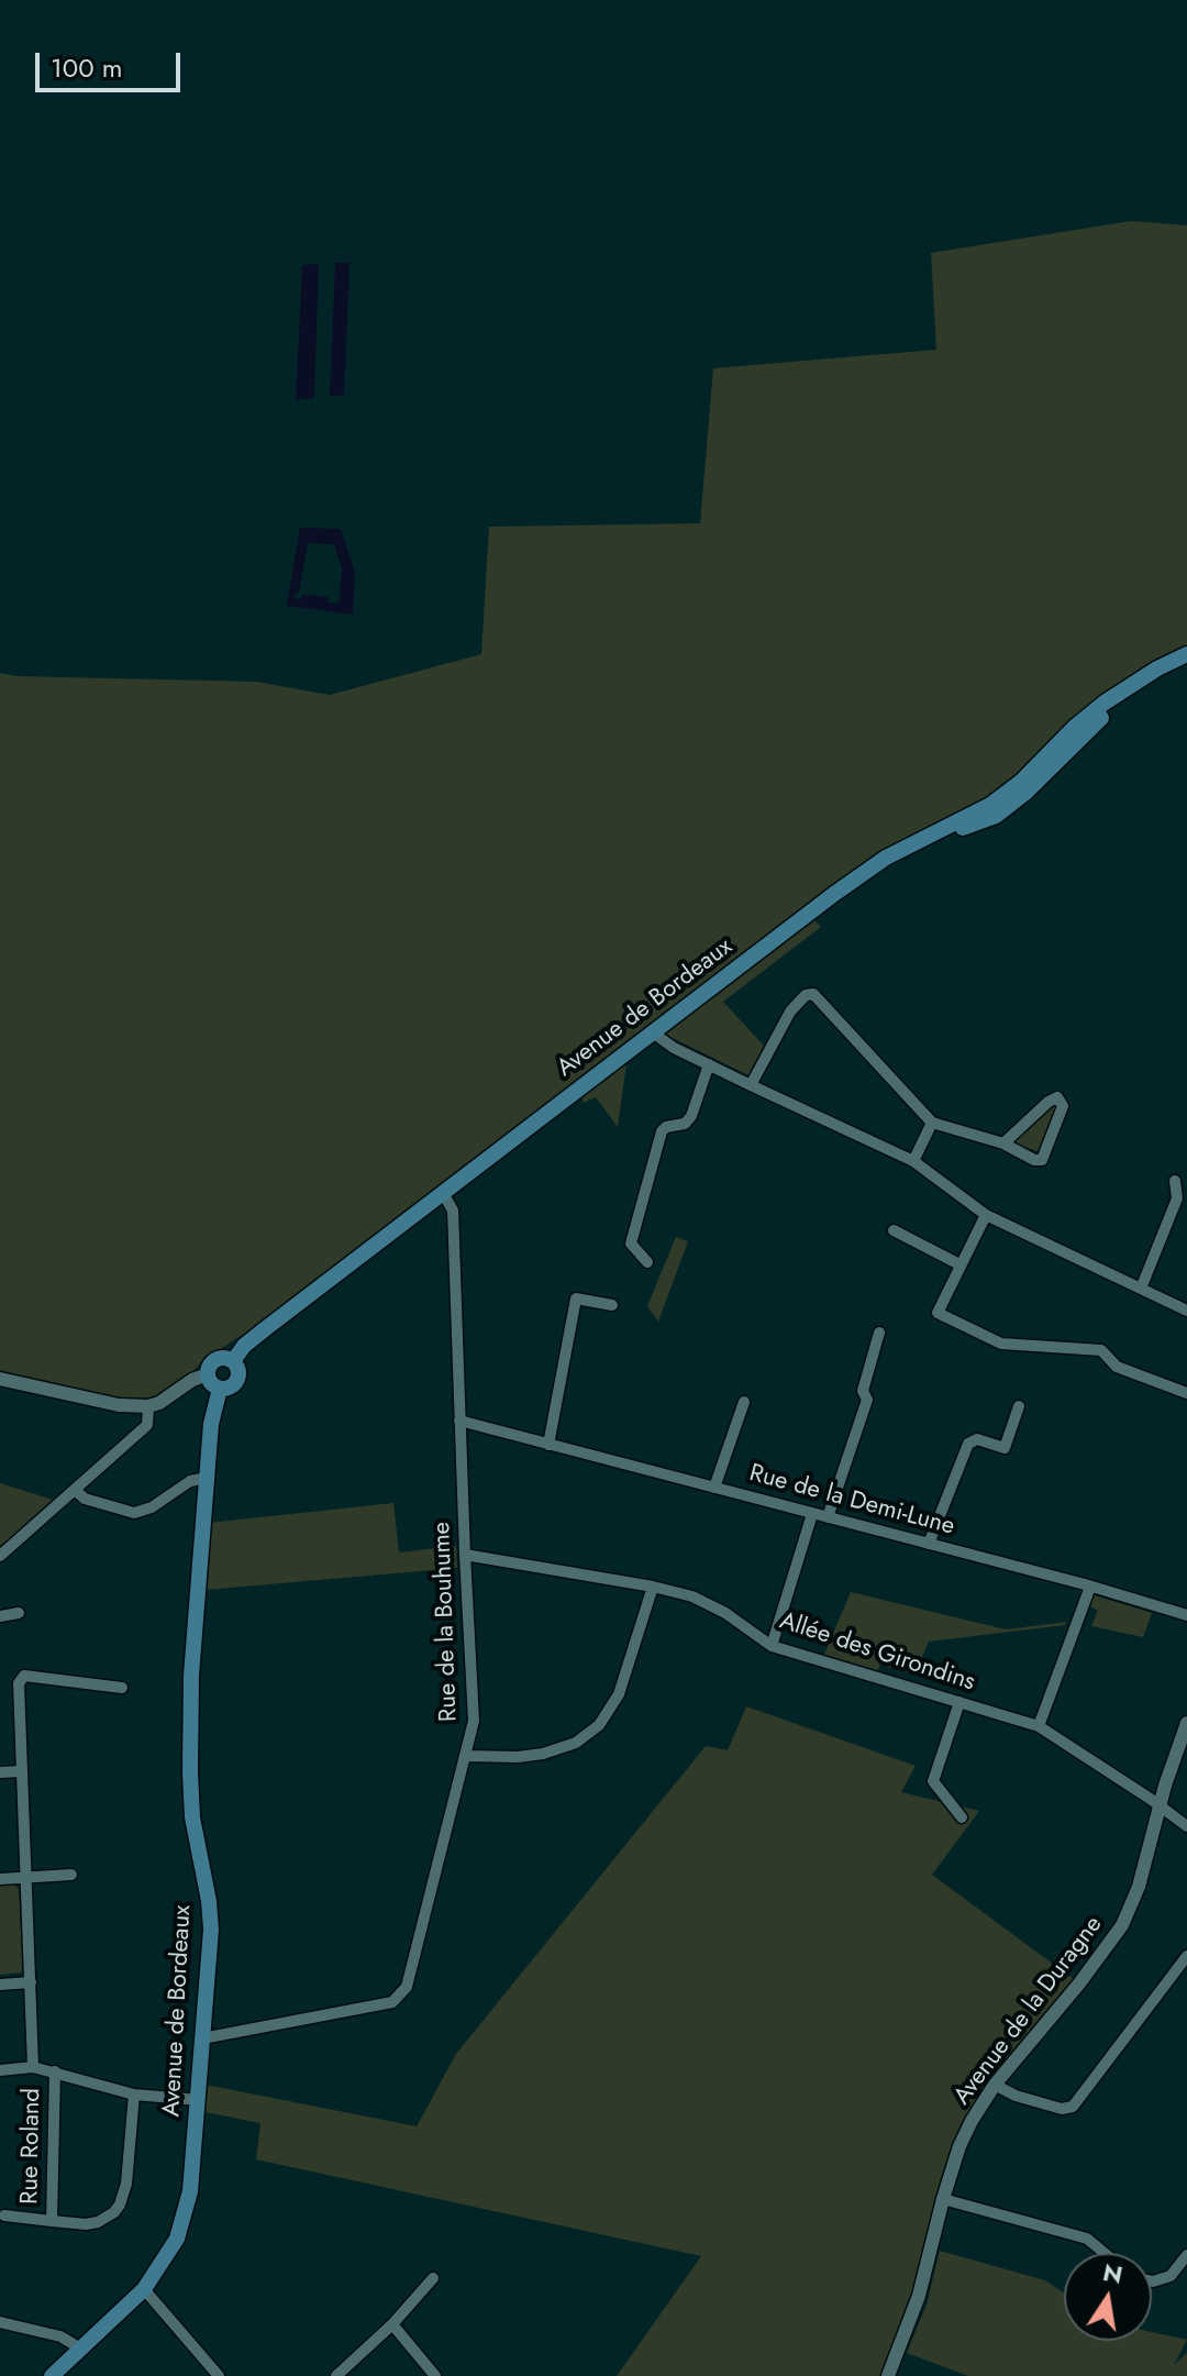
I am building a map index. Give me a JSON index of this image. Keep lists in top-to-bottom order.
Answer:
{
  "streets": {
    "main road": ["Avenue de Bordeaux"],
    "street": [
      "Rue de la Demi-Lune",
      "Rue de la Bouhume",
      "Allée des Girondins",
      "Avenue de la Duragne",
      "Rue Roland"
    ]
  },
  "crossings": [
    ["Avenue de Bordeaux", "Rue de la Bouhume"],
    ["Rue de la Demi-Lune", "Rue de la Bouhume"],
    ["Rue de la Bouhume", "Allée des Girondins"],
    ["Allée des Girondins", "Avenue de la Duragne"]
  ],
  "scale_bar": "100 m",
  "north": "top"
}
